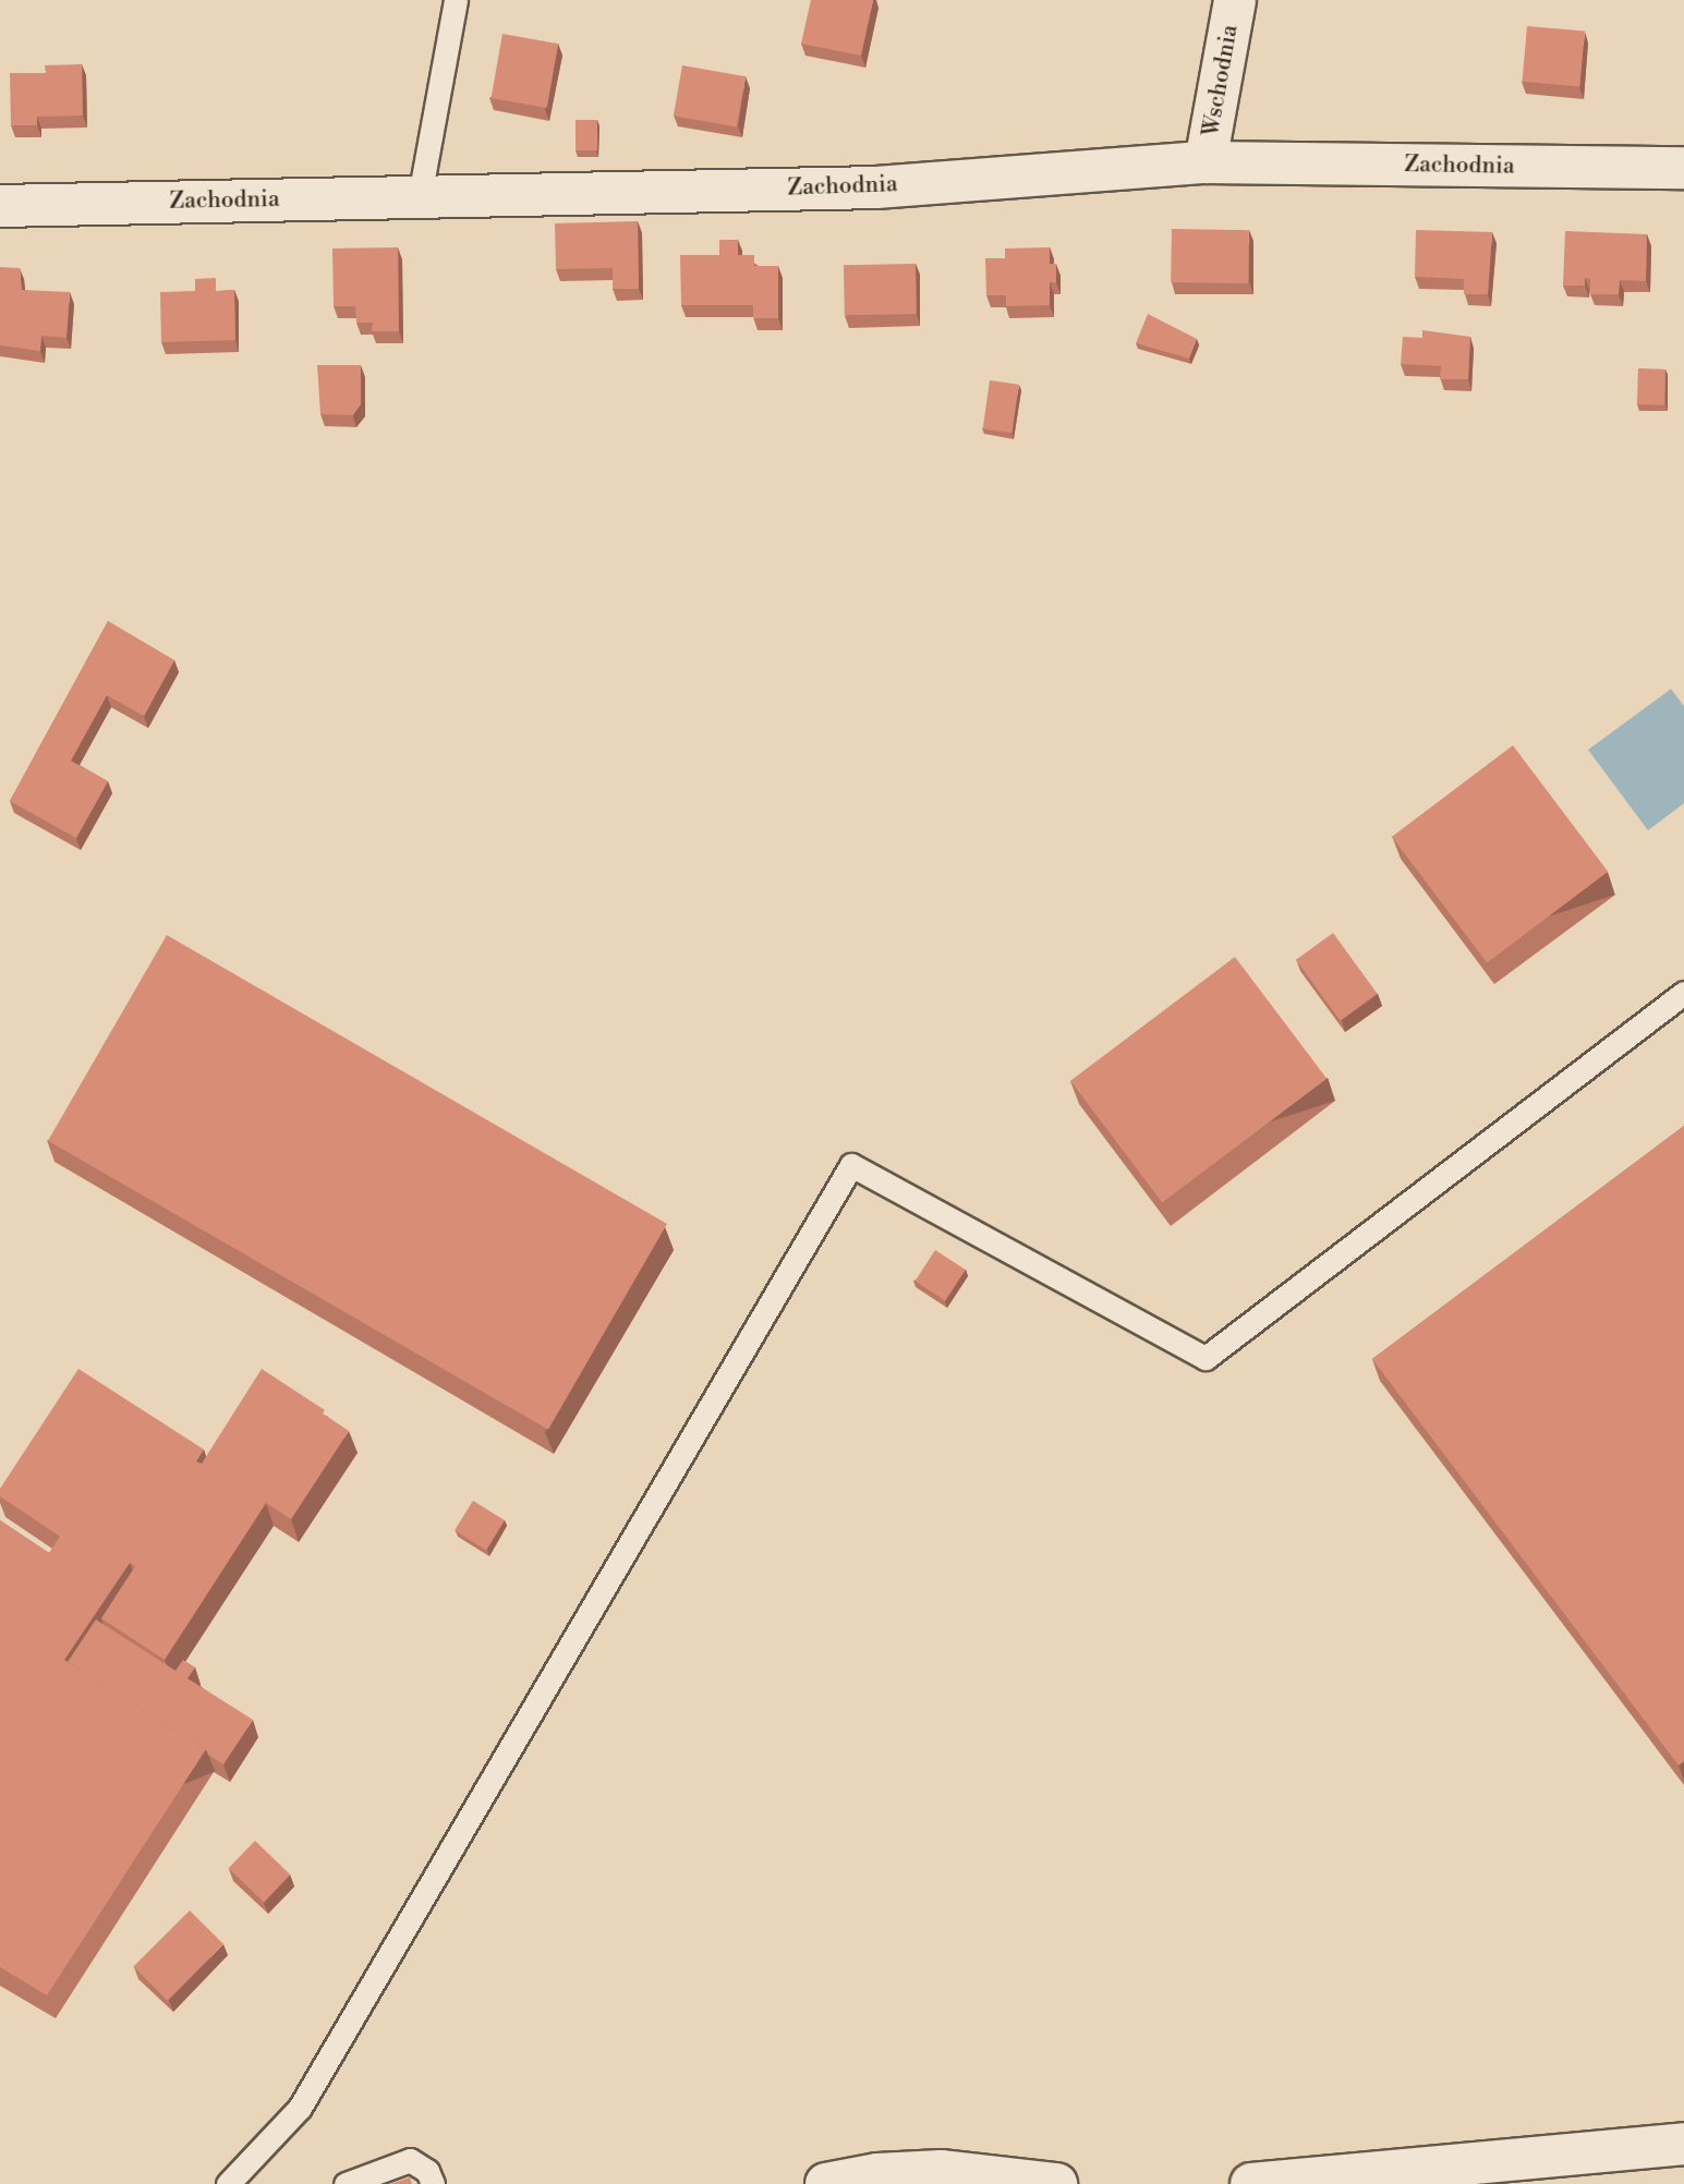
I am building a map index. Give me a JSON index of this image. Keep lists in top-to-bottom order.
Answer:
{
  "streets": {
    "street": ["Wschodnia", "Zachodnia"]
  },
  "crossings": [
    ["Wschodnia", "Zachodnia"]
  ]
}
